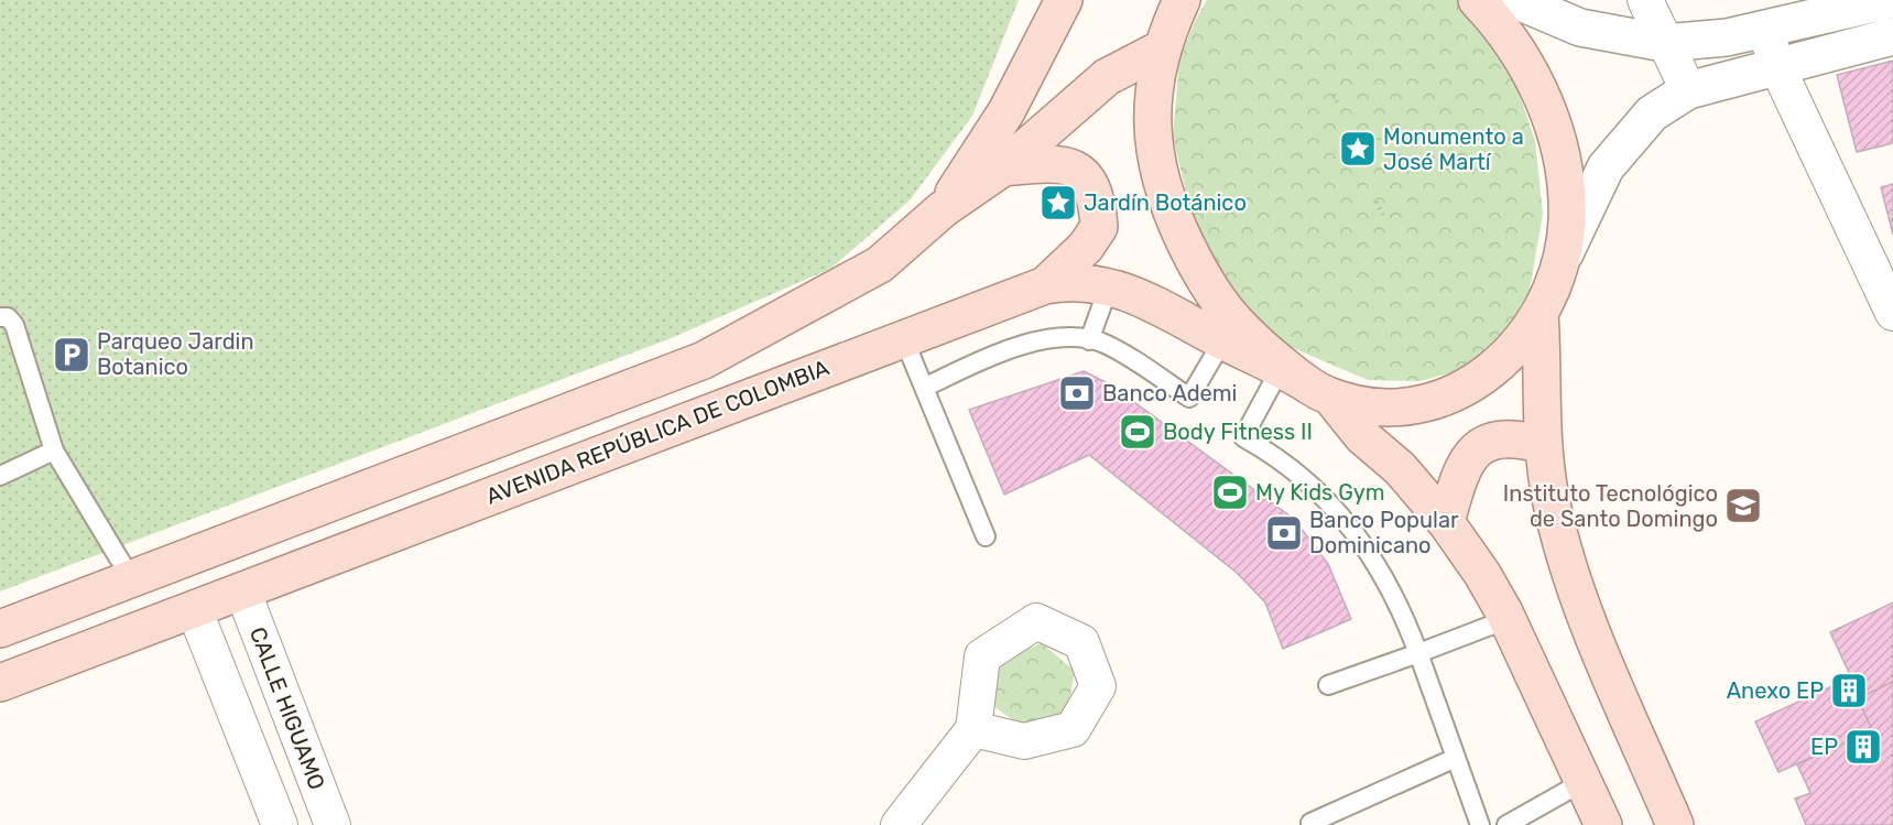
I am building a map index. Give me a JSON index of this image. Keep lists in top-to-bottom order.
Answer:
{
  "streets": {
    "main road": ["AVENIDA REPÚBLICA DE COLOMBIA"],
    "street": ["CALLE HIGUAMO"]
  },
  "crossings": [
    ["AVENIDA REPÚBLICA DE COLOMBIA", "CALLE HIGUAMO"]
  ],
  "places": {
    "place": ["Monumento a José Martí", "Jardín Botánico"],
    "parking": ["Parqueo Jardin Botanico"],
    "bank": ["Banco Ademi", "Banco Popular Dominicano"],
    "sports": ["Body Fitness II", "My Kids Gym"],
    "school or university": ["Instituto Tecnológico de Santo Domingo"],
    "building": ["Anexo EP", "EP"]
  }
}
